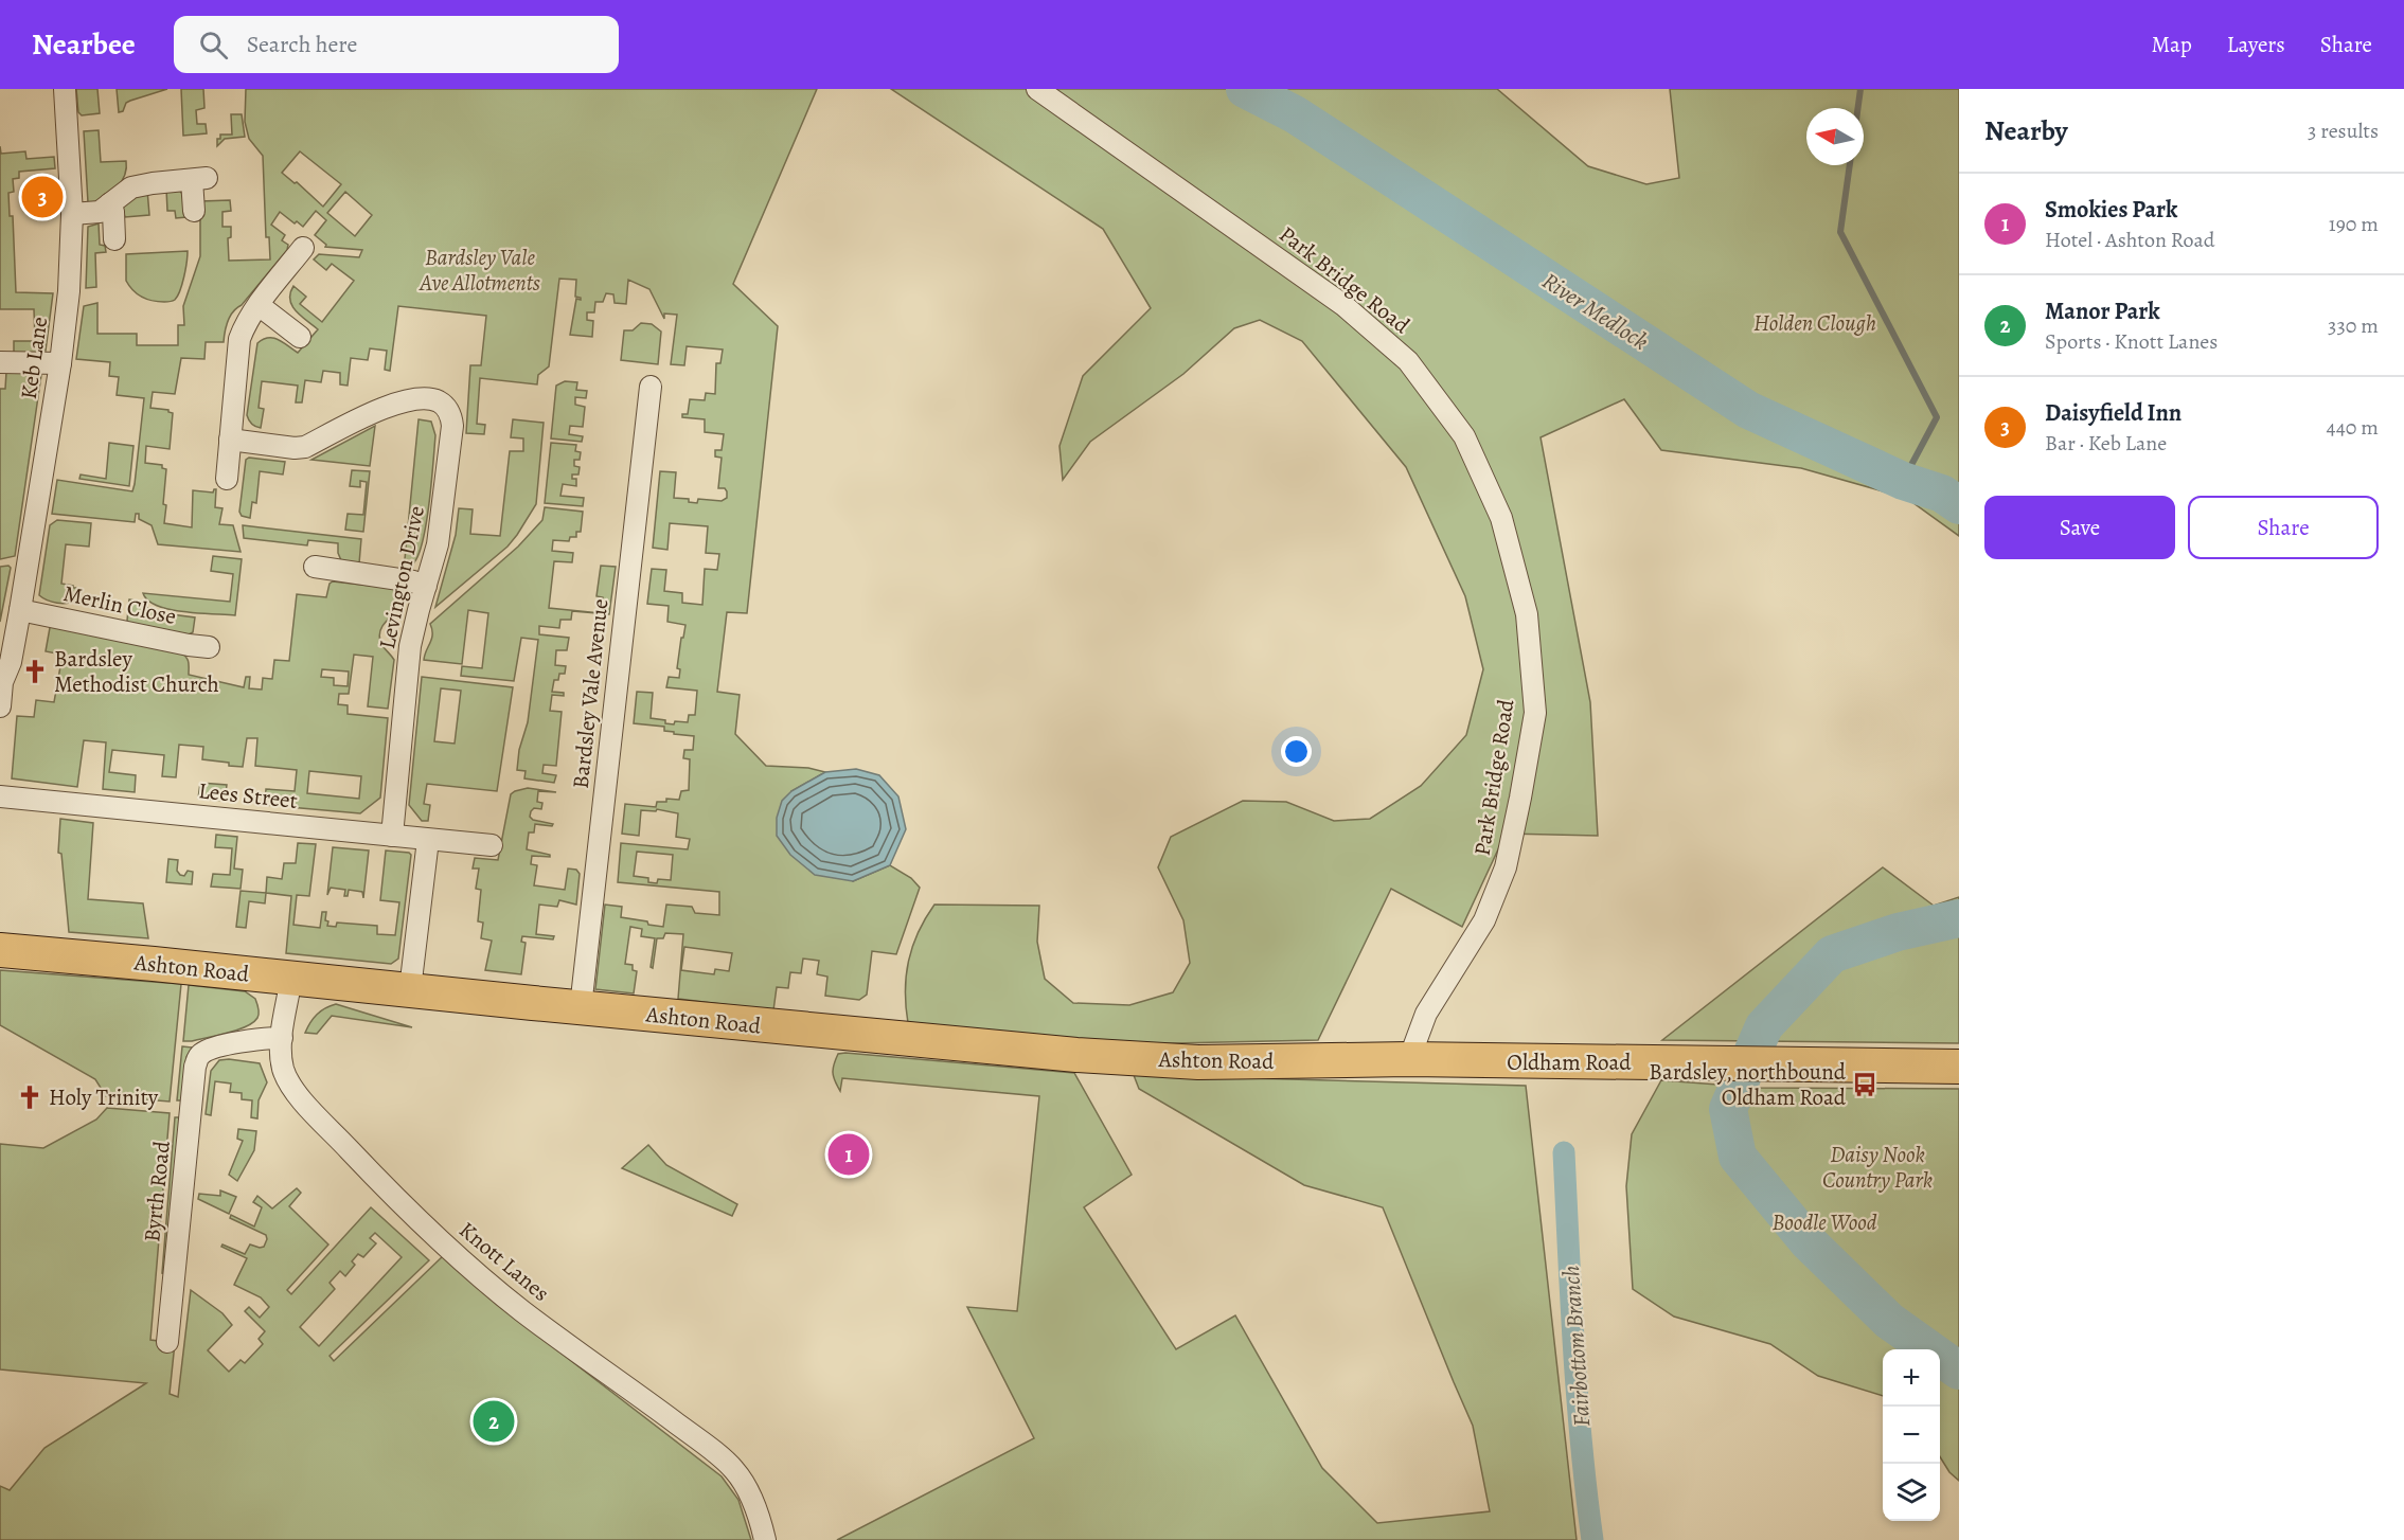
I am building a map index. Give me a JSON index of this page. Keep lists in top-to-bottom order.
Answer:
{
  "streets": {
    "highway": ["Ashton Road", "Oldham Road"],
    "street": [
      "Park Bridge Road",
      "Keb Lane",
      "Levington Drive",
      "Merlin Close",
      "Bardsley Vale Avenue",
      "Lees Street",
      "Byrth Road",
      "Knott Lanes"
    ]
  },
  "crossings": [
    ["Park Bridge Road", "Ashton Road"],
    ["Park Bridge Road", "Oldham Road"],
    ["Keb Lane", "Merlin Close"],
    ["Levington Drive", "Lees Street"],
    ["Bardsley Vale Avenue", "Ashton Road"],
    ["Ashton Road", "Oldham Road"],
    ["Ashton Road", "Knott Lanes"],
    ["Byrth Road", "Knott Lanes"]
  ],
  "water": ["River Medlock", "Fairbottom Branch"],
  "parks": [
    "Bardsley Vale Ave Allotments",
    "Holden Clough",
    "Daisy Nook Country Park",
    "Boodle Wood"
  ],
  "places": {
    "church": ["Bardsley Methodist Church", "Holy Trinity"],
    "bus stop": ["Bardsley, northbound Oldham Road"]
  },
  "north": "left",
  "page": {
    "header": "Nearbee",
    "search": "Search here",
    "nav": ["Map", "Layers", "Share"],
    "heading": ["Nearby", "3 results"],
    "list": [
      {
        "mark": "1",
        "name": "Smokies Park",
        "note": "Hotel · Ashton Road",
        "value": "190 m"
      },
      {
        "mark": "2",
        "name": "Manor Park",
        "note": "Sports · Knott Lanes",
        "value": "330 m"
      },
      {
        "mark": "3",
        "name": "Daisyfield Inn",
        "note": "Bar · Keb Lane",
        "value": "440 m"
      }
    ],
    "pins": ["3", "1", "2"],
    "buttons": ["Save", "Share"],
    "map_buttons": ["+", "−"]
  }
}
